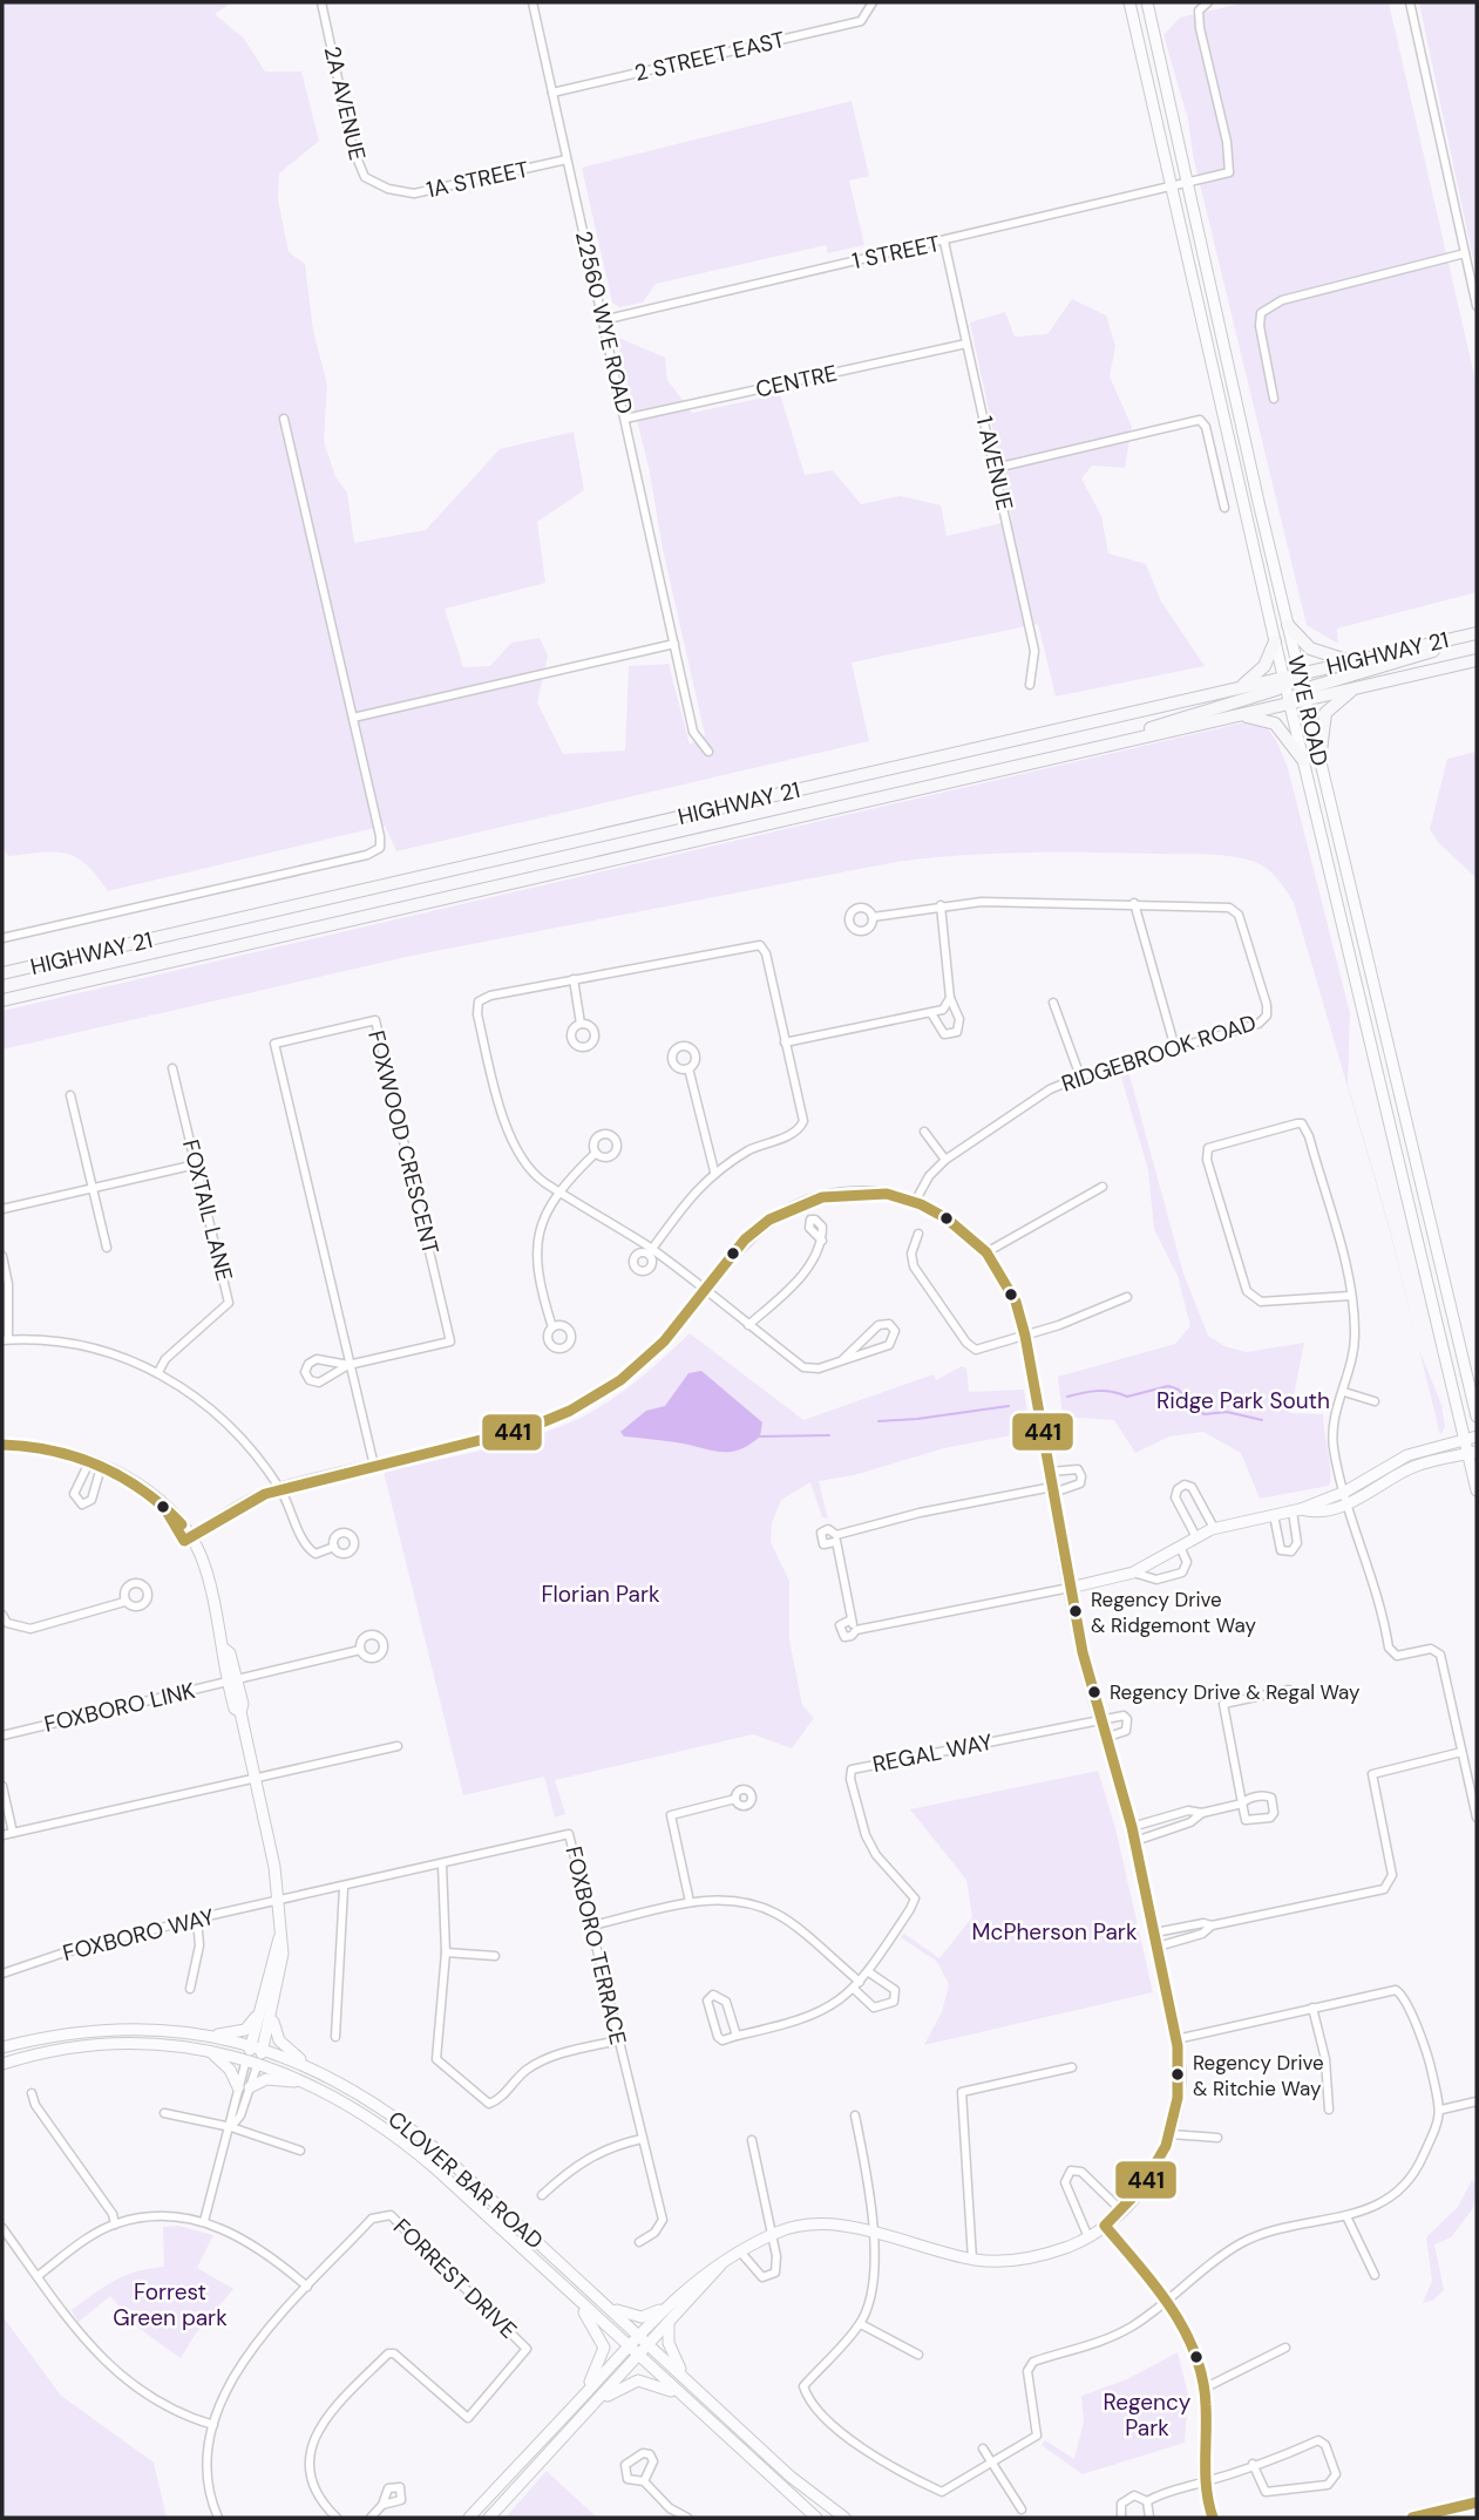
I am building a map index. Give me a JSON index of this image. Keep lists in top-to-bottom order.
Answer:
{
  "streets": {
    "main road": ["HIGHWAY 21", "WYE ROAD", "CLOVER BAR ROAD"],
    "street": [
      "2 STREET EAST",
      "2A AVENUE",
      "1A STREET",
      "1 STREET",
      "22560 WYE ROAD",
      "CENTRE",
      "1 AVENUE",
      "RIDGEBROOK ROAD",
      "FOXWOOD CRESCENT",
      "FOXTAIL LANE",
      "FOXBORO LINK",
      "REGAL WAY",
      "FOXBORO WAY",
      "FOXBORO TERRACE",
      "FORREST DRIVE"
    ]
  },
  "crossings": [
    ["2 STREET EAST", "22560 WYE ROAD"],
    ["2A AVENUE", "1A STREET"],
    ["1A STREET", "22560 WYE ROAD"],
    ["1 STREET", "22560 WYE ROAD"],
    ["1 STREET", "1 AVENUE"],
    ["1 STREET", "WYE ROAD"],
    ["22560 WYE ROAD", "CENTRE"],
    ["CENTRE", "1 AVENUE"],
    ["HIGHWAY 21", "WYE ROAD"],
    ["FOXBORO WAY", "FOXBORO TERRACE"]
  ],
  "parks": [
    "Ridge Park South",
    "Florian Park",
    "McPherson Park",
    "Forrest Green park",
    "Regency Park"
  ],
  "places": ["Regency Drive & Ridgemont Way", "Regency Drive & Regal Way", "Regency Drive & Ritchie Way"],
  "lines": ["transit line 441"]
}
